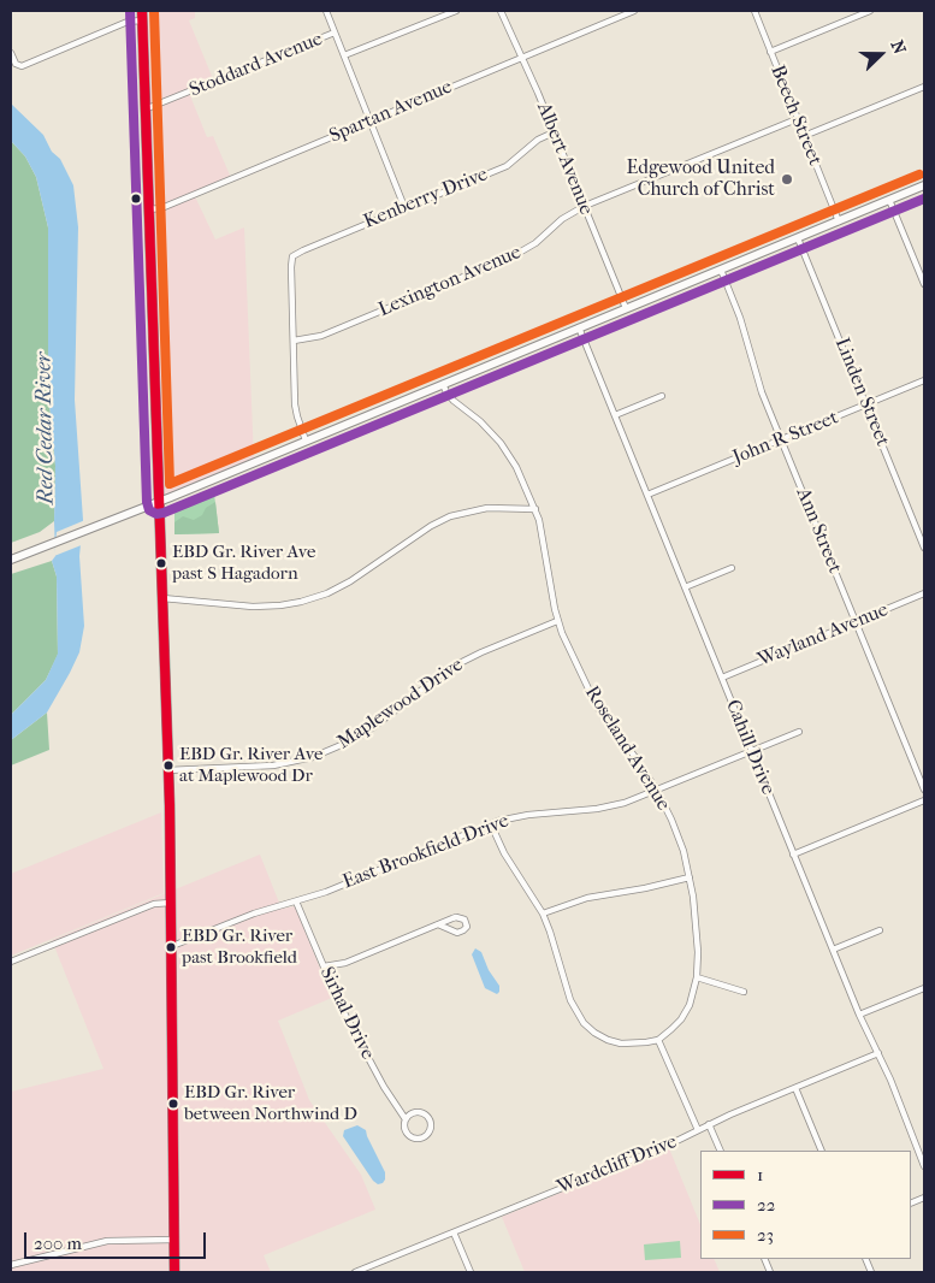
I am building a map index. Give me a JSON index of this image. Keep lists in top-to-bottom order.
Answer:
{
  "streets": {
    "street": [
      "Stoddard Avenue",
      "Spartan Avenue",
      "Beech Street",
      "Albert Avenue",
      "Kenberry Drive",
      "Lexington Avenue",
      "Linden Street",
      "John R Street",
      "Ann Street",
      "Wayland Avenue",
      "Maplewood Drive",
      "Cahill Drive",
      "Roseland Avenue",
      "East Brookfield Drive",
      "Sirhal Drive",
      "Wardcliff Drive"
    ]
  },
  "crossings": [
    ["Spartan Avenue", "Albert Avenue"],
    ["Beech Street", "Lexington Avenue"],
    ["Albert Avenue", "Kenberry Drive"],
    ["Albert Avenue", "Lexington Avenue"],
    ["Kenberry Drive", "Lexington Avenue"],
    ["Linden Street", "John R Street"],
    ["John R Street", "Ann Street"],
    ["John R Street", "Cahill Drive"],
    ["Ann Street", "Wayland Avenue"],
    ["Wayland Avenue", "Cahill Drive"],
    ["Maplewood Drive", "Roseland Avenue"],
    ["Cahill Drive", "East Brookfield Drive"],
    ["Cahill Drive", "Wardcliff Drive"],
    ["Roseland Avenue", "East Brookfield Drive"],
    ["East Brookfield Drive", "Sirhal Drive"]
  ],
  "water": ["Red Cedar River"],
  "places": [
    "Edgewood United Church of Christ",
    "EBD Gr. River Ave past S Hagadorn",
    "EBD Gr. River Ave at Maplewood Dr",
    "EBD Gr. River past Brookfield",
    "EBD Gr. River between Northwind D"
  ],
  "lines": ["transit line 1", "transit line 22", "transit line 23"],
  "legend": ["1", "22", "23"],
  "scale_bar": "200 m",
  "north": "right"
}
